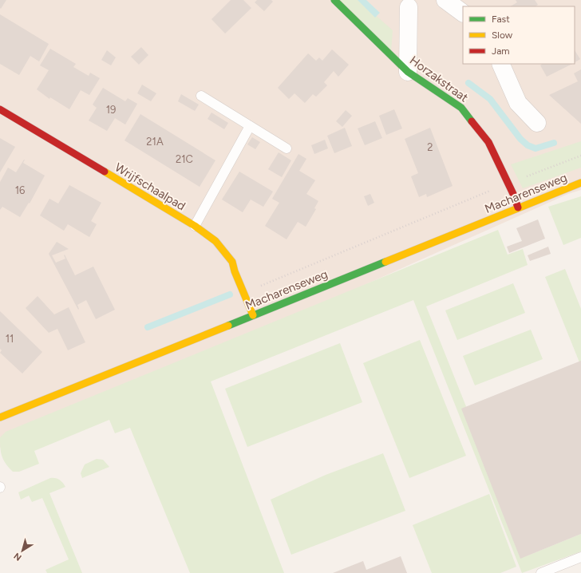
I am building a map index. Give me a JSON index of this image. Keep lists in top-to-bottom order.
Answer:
{
  "streets": {
    "street": ["Horzakstraat", "Wrijfschaalpad", "Macharenseweg"]
  },
  "crossings": [
    ["Horzakstraat", "Macharenseweg"],
    ["Wrijfschaalpad", "Macharenseweg"]
  ],
  "house_numbers": [
    "19",
    "21A",
    "2",
    "21C",
    "16",
    "11"
  ],
  "legend": ["Fast", "Slow", "Jam"],
  "north": "bottom left"
}
